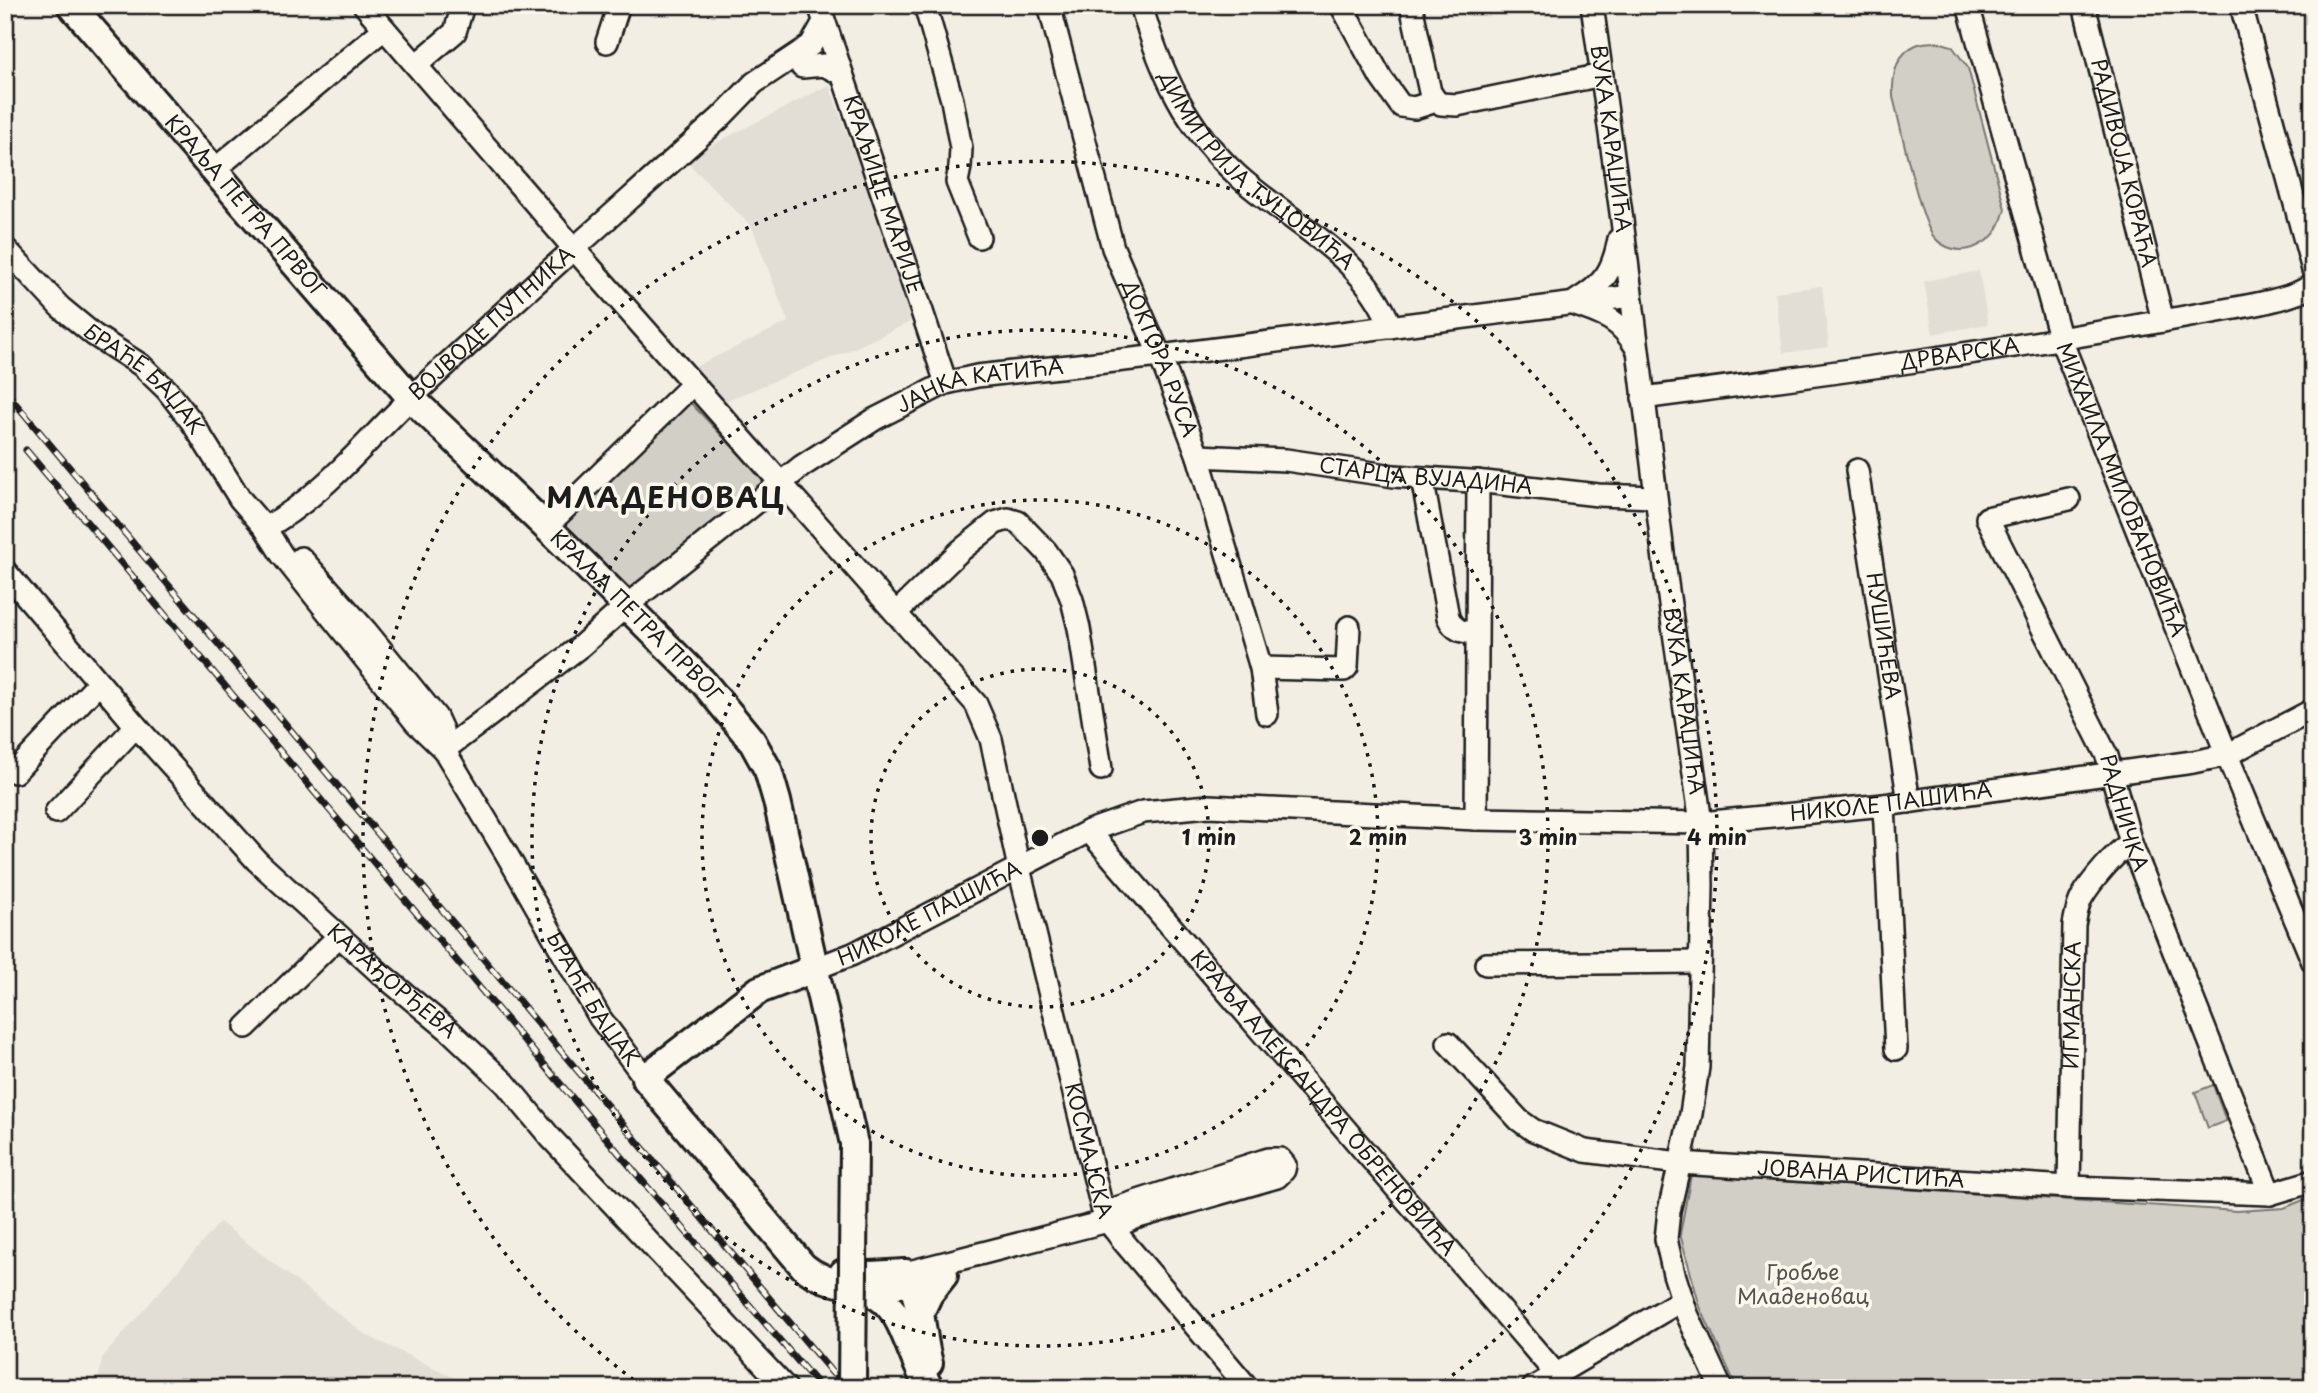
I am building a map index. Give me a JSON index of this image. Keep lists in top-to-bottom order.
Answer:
{
  "streets": {
    "main road": ["КРАЉА ПЕТРА ПРВОГ", "БРАЋЕ БАЏАК", "НИКОЛЕ ПАШИЋА"],
    "street": [
      "ВУКА КАРАЏИЋА",
      "РАДИВОЈА КОРАЋА",
      "ДИМИТРИЈА ТУЦОВИЋА",
      "КРАЉИЦЕ МАРИЈЕ",
      "ВОЈВОДЕ ПУТНИКА",
      "ДРВАРСКА",
      "ДОКТОРА РУСА",
      "ЈАНКА КАТИЋА",
      "СТАРЦА ВУЈАДИНА",
      "МИХАИЛА МИЛОВАНОВИЋА",
      "НУШИЋЕВА",
      "РАДНИЧКА",
      "КАРАЂОРЂЕВА",
      "ИГМАНСКА",
      "КРАЉА АЛЕКСАНДРА ОБРЕНОВИЋА",
      "КОСМАЈСКА",
      "ЈОВАНА РИСТИЋА"
    ]
  },
  "crossings": [
    ["ВУКА КАРАЏИЋА", "ДРВАРСКА"],
    ["ВУКА КАРАЏИЋА", "ЈАНКА КАТИЋА"],
    ["ВУКА КАРАЏИЋА", "СТАРЦА ВУЈАДИНА"],
    ["ВУКА КАРАЏИЋА", "НИКОЛЕ ПАШИЋА"],
    ["ВУКА КАРАЏИЋА", "ЈОВАНА РИСТИЋА"],
    ["РАДИВОЈА КОРАЋА", "ДРВАРСКА"],
    ["ДИМИТРИЈА ТУЦОВИЋА", "ЈАНКА КАТИЋА"],
    ["КРАЉИЦЕ МАРИЈЕ", "ВОЈВОДЕ ПУТНИКА"],
    ["КРАЉИЦЕ МАРИЈЕ", "ЈАНКА КАТИЋА"],
    ["КРАЉА ПЕТРА ПРВОГ", "ВОЈВОДЕ ПУТНИКА"],
    ["КРАЉА ПЕТРА ПРВОГ", "ЈАНКА КАТИЋА"],
    ["КРАЉА ПЕТРА ПРВОГ", "НИКОЛЕ ПАШИЋА"],
    ["ВОЈВОДЕ ПУТНИКА", "БРАЋЕ БАЏАК"],
    ["ДРВАРСКА", "МИХАИЛА МИЛОВАНОВИЋА"],
    ["ДОКТОРА РУСА", "ЈАНКА КАТИЋА"],
    ["ДОКТОРА РУСА", "СТАРЦА ВУЈАДИНА"],
    ["БРАЋЕ БАЏАК", "ЈАНКА КАТИЋА"],
    ["БРАЋЕ БАЏАК", "НИКОЛЕ ПАШИЋА"],
    ["МИХАИЛА МИЛОВАНОВИЋА", "НИКОЛЕ ПАШИЋА"],
    ["НУШИЋЕВА", "НИКОЛЕ ПАШИЋА"],
    ["НИКОЛЕ ПАШИЋА", "РАДНИЧКА"],
    ["НИКОЛЕ ПАШИЋА", "КРАЉА АЛЕКСАНДРА ОБРЕНОВИЋА"],
    ["НИКОЛЕ ПАШИЋА", "КОСМАЈСКА"],
    ["РАДНИЧКА", "ИГМАНСКА"],
    ["РАДНИЧКА", "ЈОВАНА РИСТИЋА"],
    ["ИГМАНСКА", "ЈОВАНА РИСТИЋА"]
  ],
  "districts": ["МЛАДЕНОВАЦ"],
  "parks": ["Гробље Младеновац"],
  "rings": [
    "1 min",
    "2 min",
    "3 min",
    "4 min"
  ]
}
